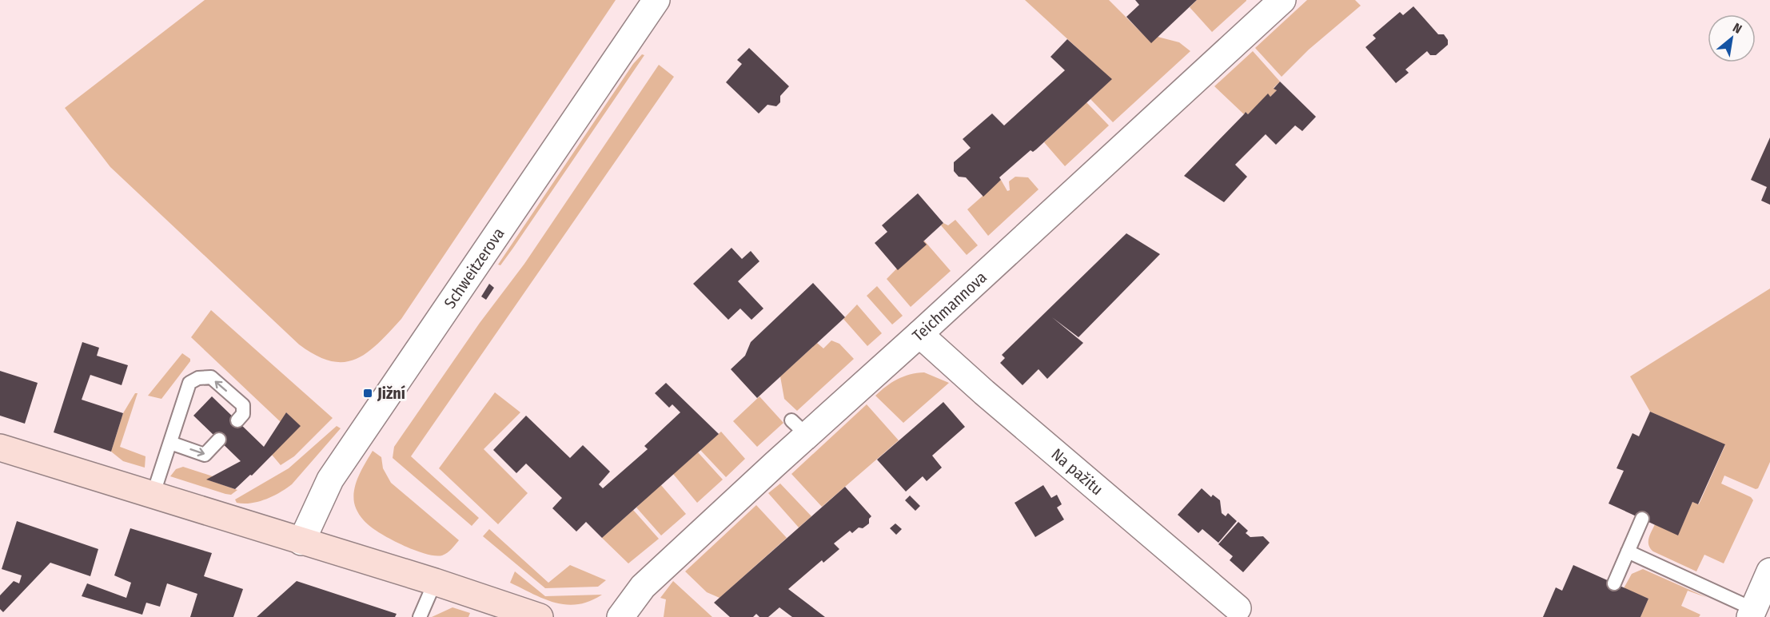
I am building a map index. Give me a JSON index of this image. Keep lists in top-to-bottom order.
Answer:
{
  "streets": {
    "street": ["Schweitzerova", "Teichmannova", "Na pažitu"]
  },
  "crossings": [
    ["Teichmannova", "Na pažitu"]
  ],
  "places": {
    "transit": ["Jižní"]
  },
  "north": "top right"
}
